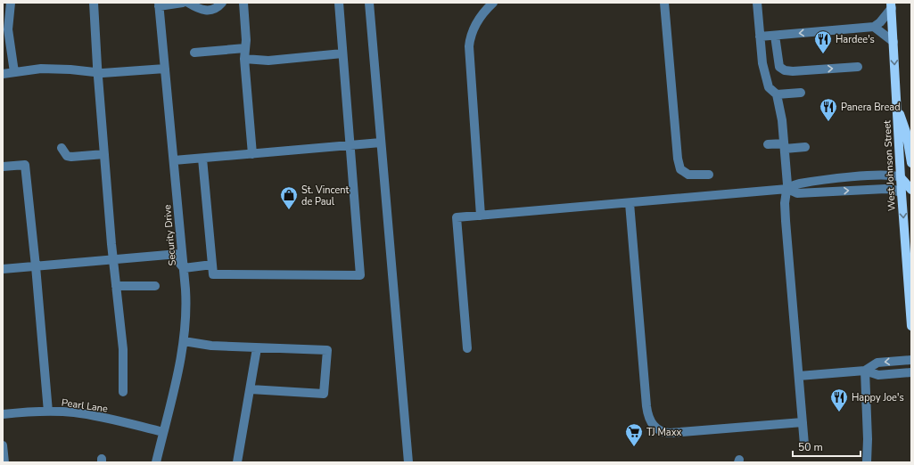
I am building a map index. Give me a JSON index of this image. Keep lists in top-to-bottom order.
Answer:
{
  "streets": {
    "main road": ["West Johnson Street"],
    "street": ["Security Drive", "Pearl Lane"]
  },
  "crossings": [
    ["Security Drive", "Pearl Lane"]
  ],
  "one_way": ["West Johnson Street"],
  "places": {
    "restaurant": ["Hardee's", "Panera Bread", "Happy Joe's"],
    "shop": ["St. Vincent de Paul"],
    "supermarket": ["TJ Maxx"]
  },
  "scale_bar": "50 m"
}
